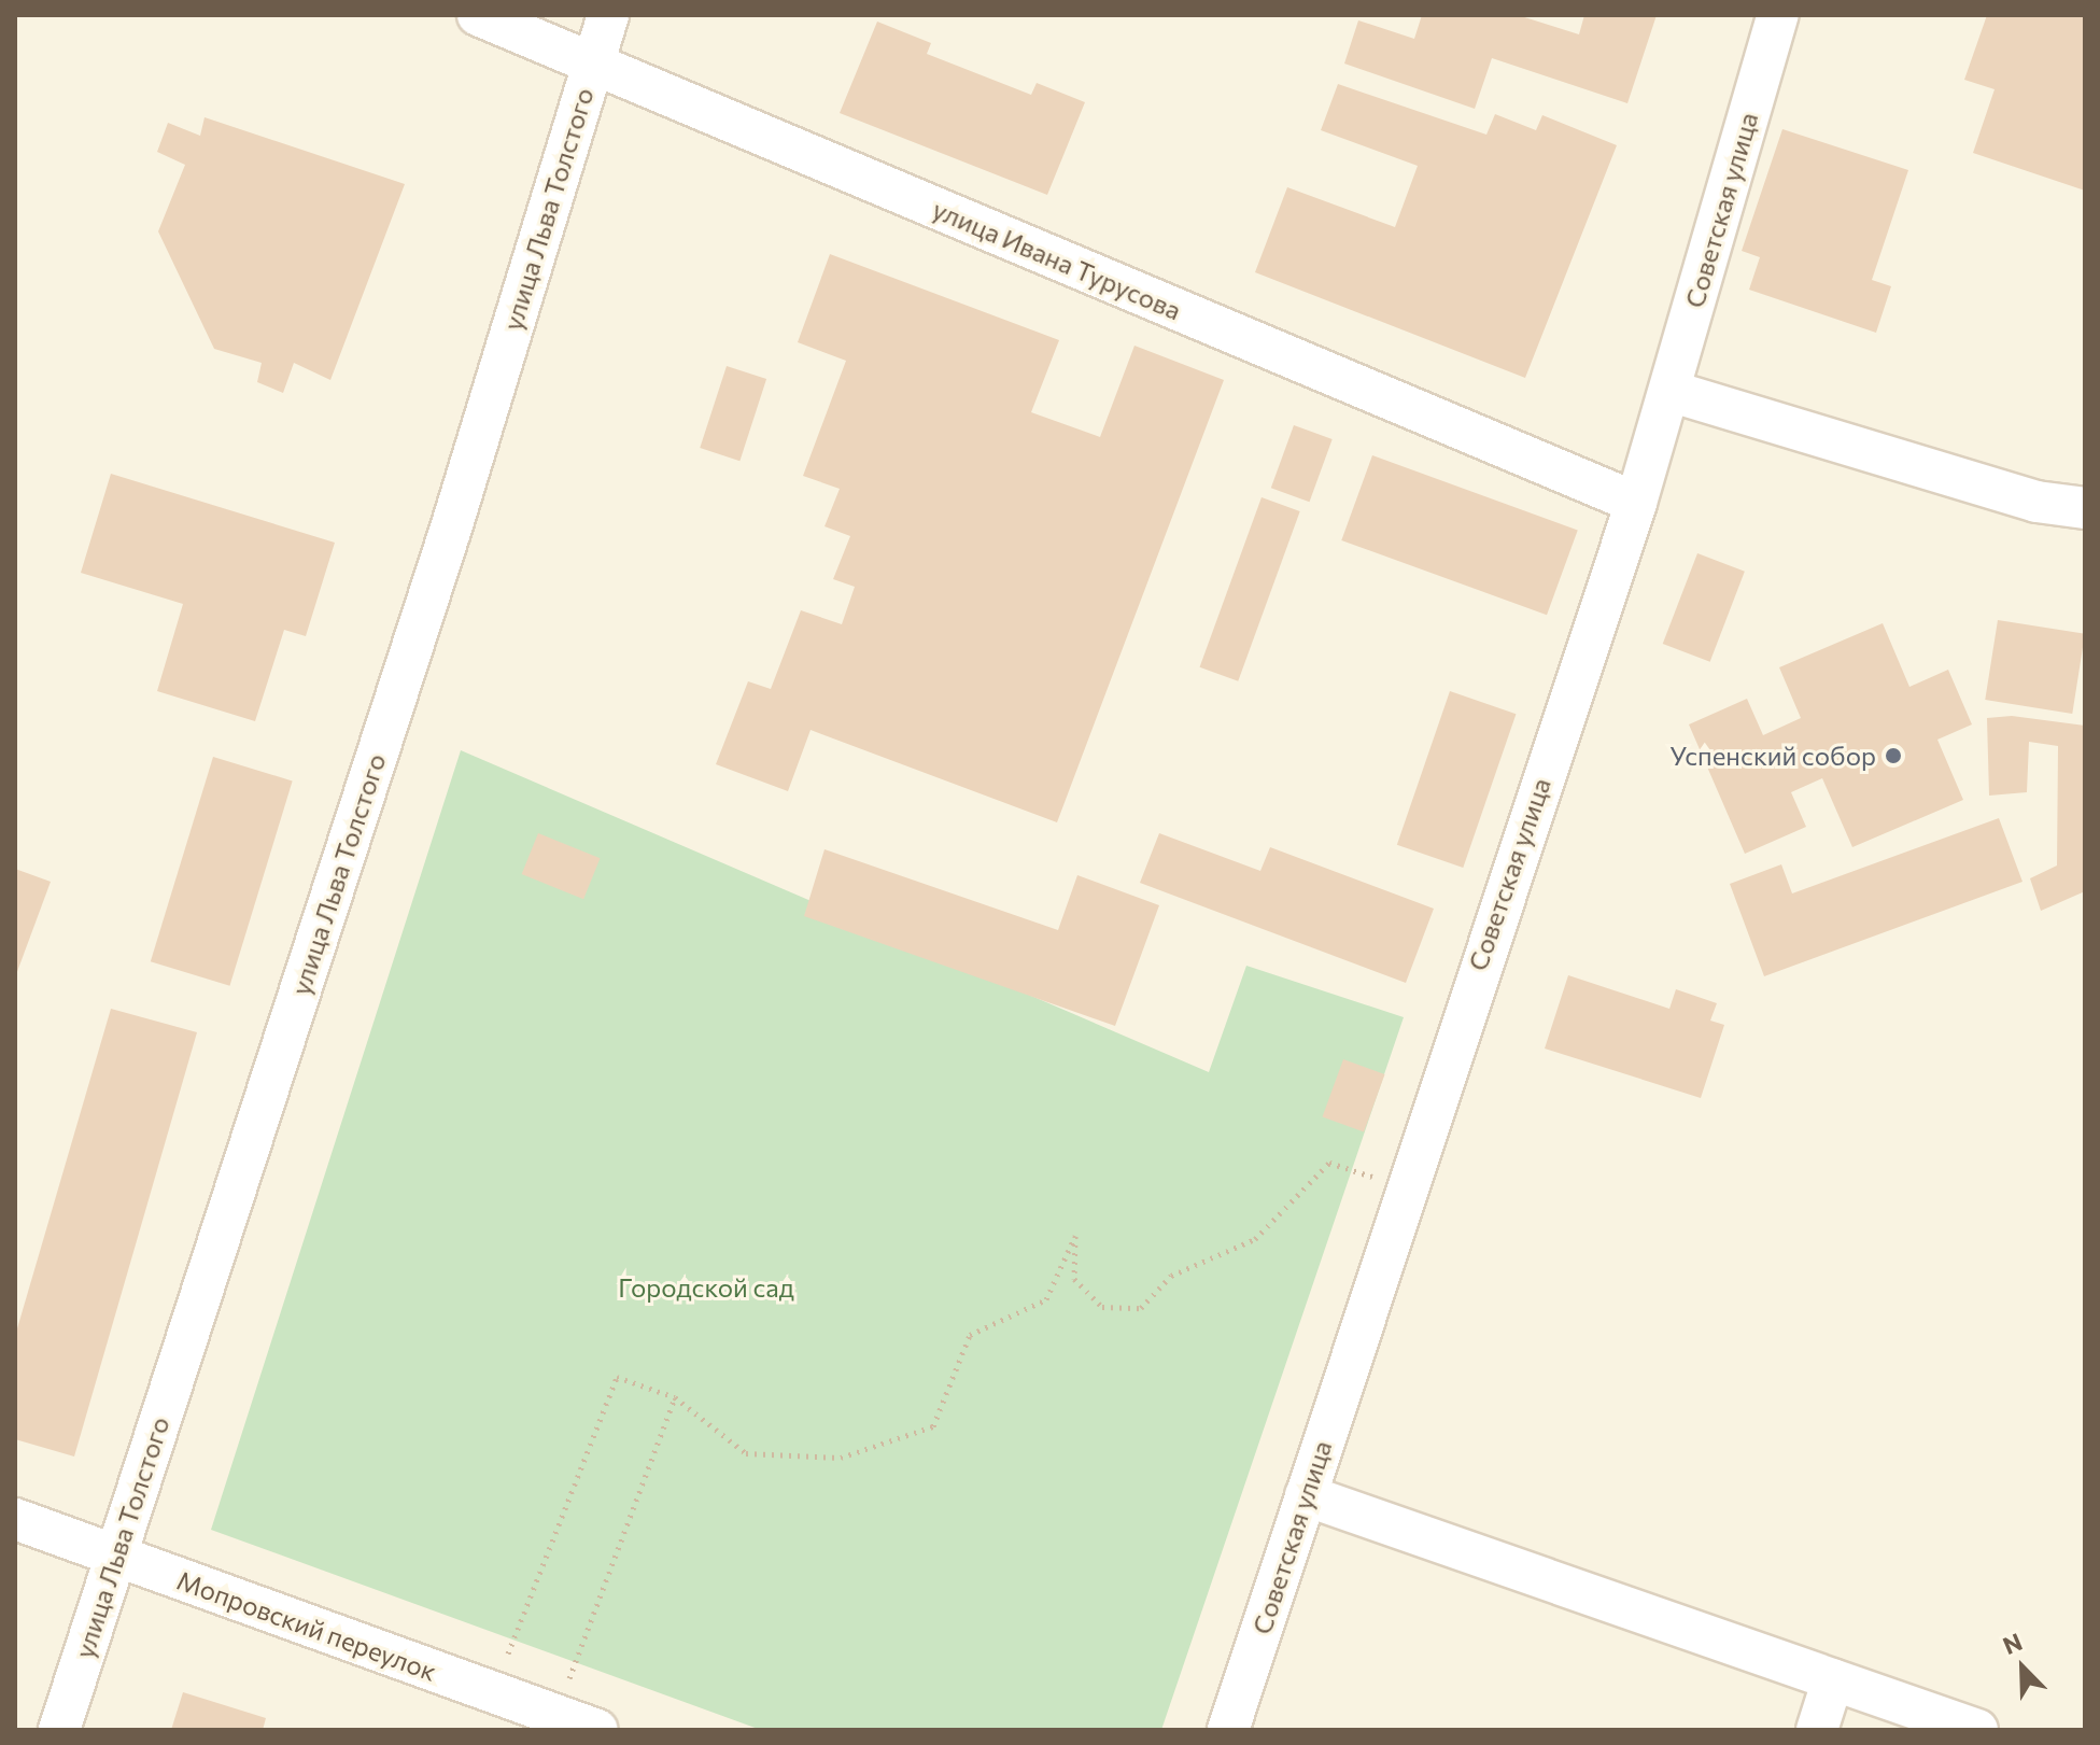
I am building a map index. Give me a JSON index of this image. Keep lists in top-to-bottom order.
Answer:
{
  "streets": {
    "street": [
      "улица Льва Толстого",
      "Советская улица",
      "улица Ивана Турусова",
      "Мопровский переулок"
    ]
  },
  "crossings": [
    ["улица Льва Толстого", "улица Ивана Турусова"],
    ["улица Льва Толстого", "Мопровский переулок"],
    ["Советская улица", "улица Ивана Турусова"]
  ],
  "parks": ["Городской сад"],
  "places": ["Успенский собор"],
  "north": "top left"
}
